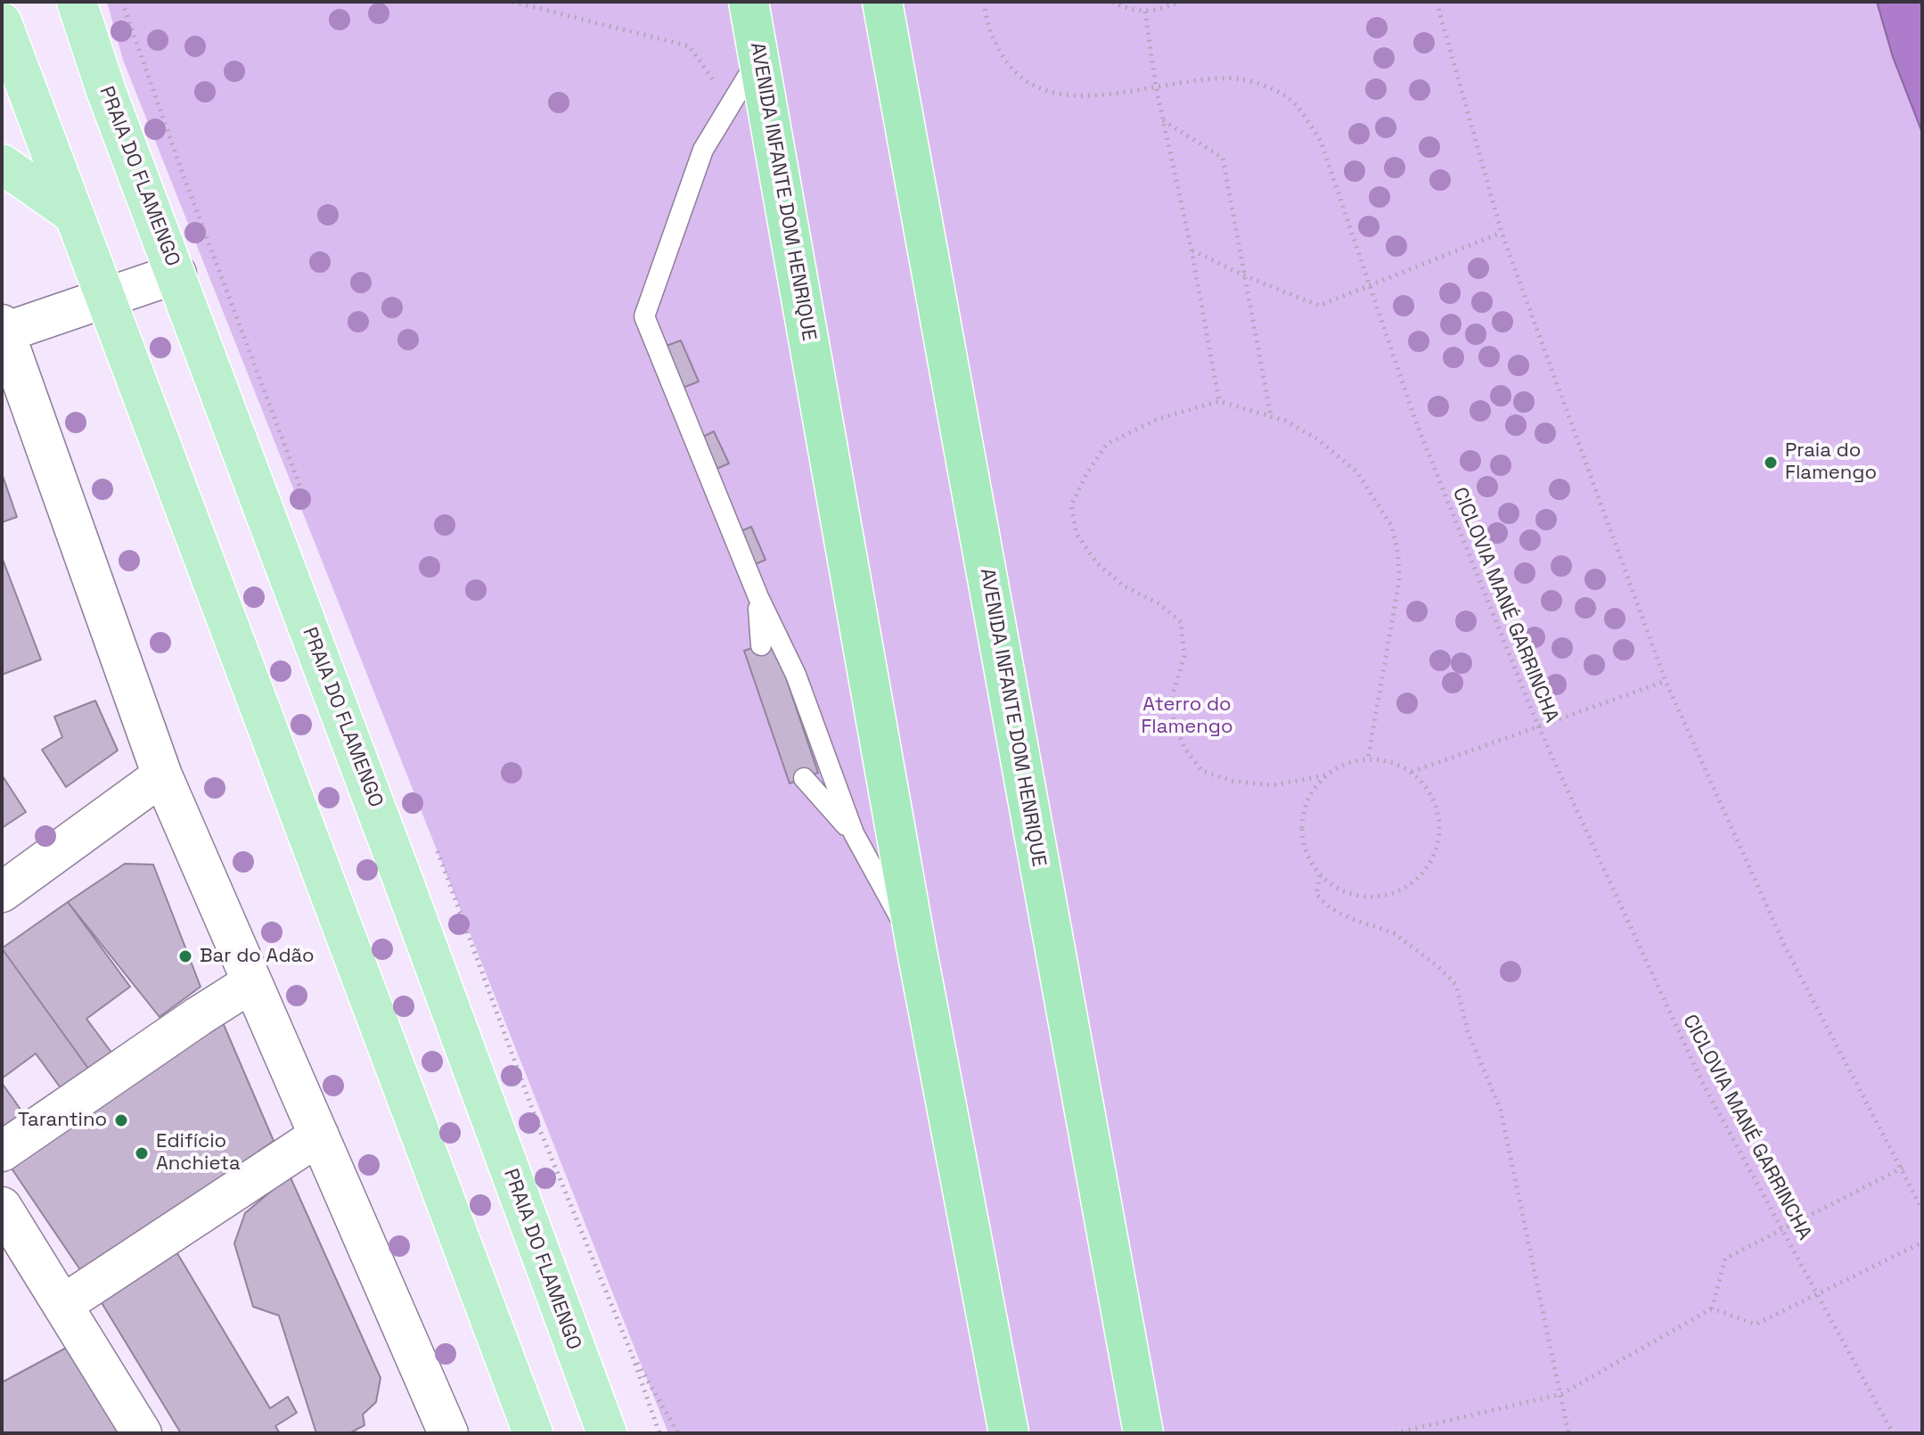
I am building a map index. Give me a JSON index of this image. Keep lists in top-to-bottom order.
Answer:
{
  "streets": {
    "highway": ["AVENIDA INFANTE DOM HENRIQUE"],
    "main road": ["PRAIA DO FLAMENGO"],
    "path": ["CICLOVIA MANÉ GARRINCHA"]
  },
  "parks": ["Aterro do Flamengo"],
  "places": [
    "Praia do Flamengo",
    "Bar do Adão",
    "Tarantino",
    "Edifício Anchieta"
  ]
}
